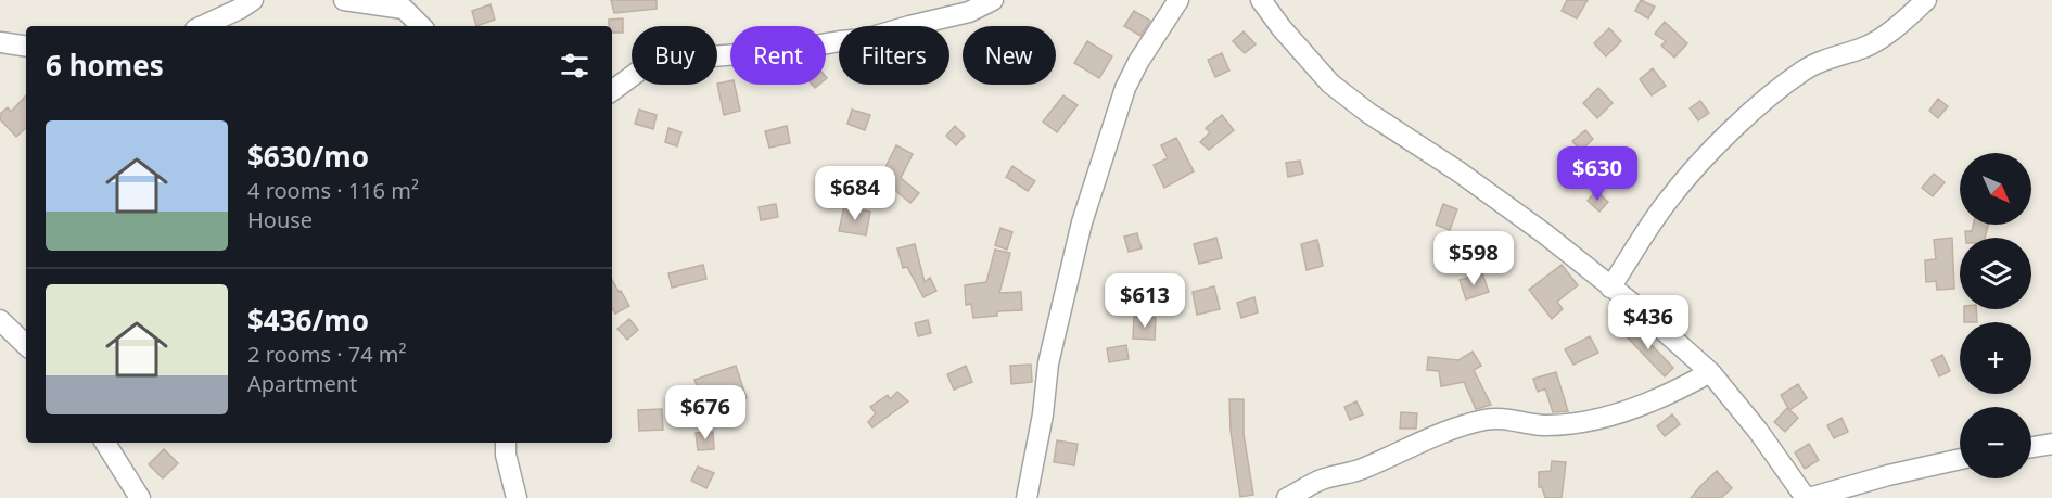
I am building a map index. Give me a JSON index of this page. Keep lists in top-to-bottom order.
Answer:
{
  "north": "bottom right",
  "page": {
    "chip": [
      "Buy",
      "Rent",
      "Filters",
      "New"
    ],
    "heading": "6 homes",
    "list": [
      {
        "name": "$630/mo",
        "note": "4 rooms · 116 m² · House"
      },
      {
        "name": "$436/mo",
        "note": "2 rooms · 74 m² · Apartment"
      }
    ],
    "price": [
      "$630",
      "$684",
      "$598",
      "$613",
      "$436",
      "$676"
    ],
    "map_buttons": ["+", "−"]
  }
}
